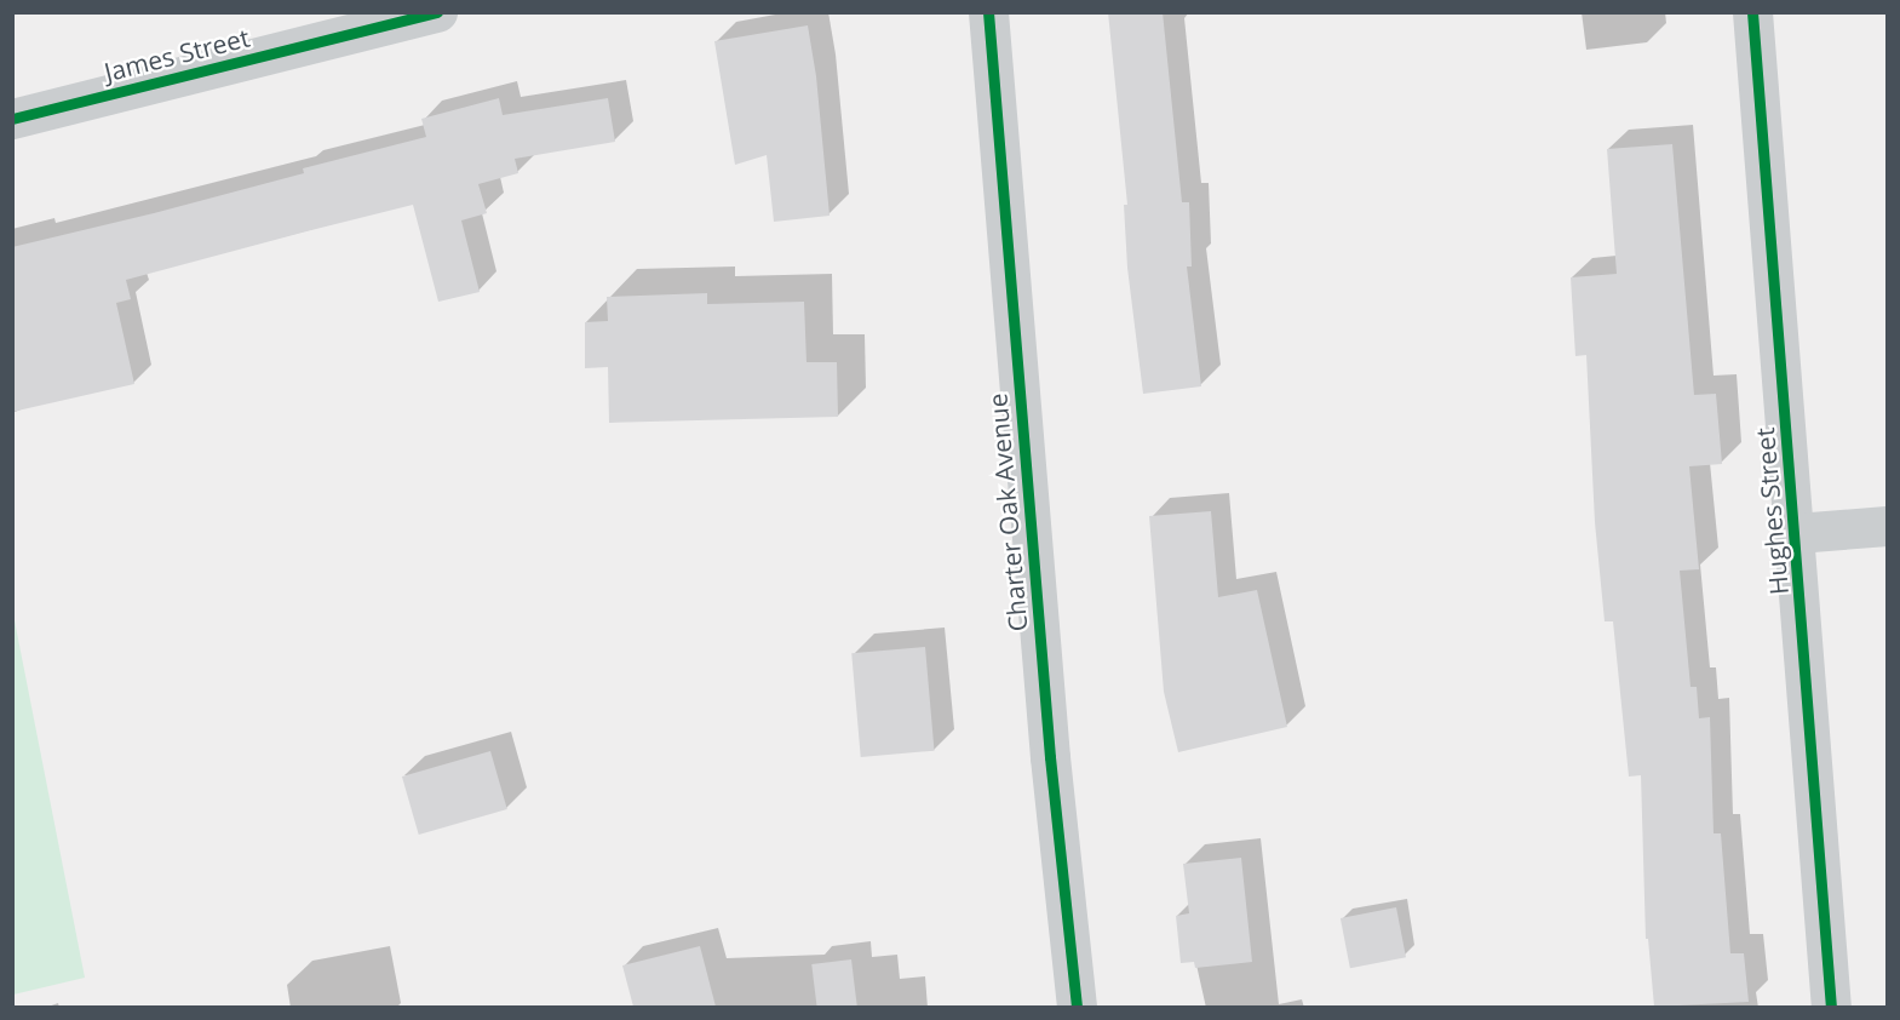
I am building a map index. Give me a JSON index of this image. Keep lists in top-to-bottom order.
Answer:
{
  "streets": {
    "street": ["James Street", "Hughes Street", "Charter Oak Avenue"]
  }
}
